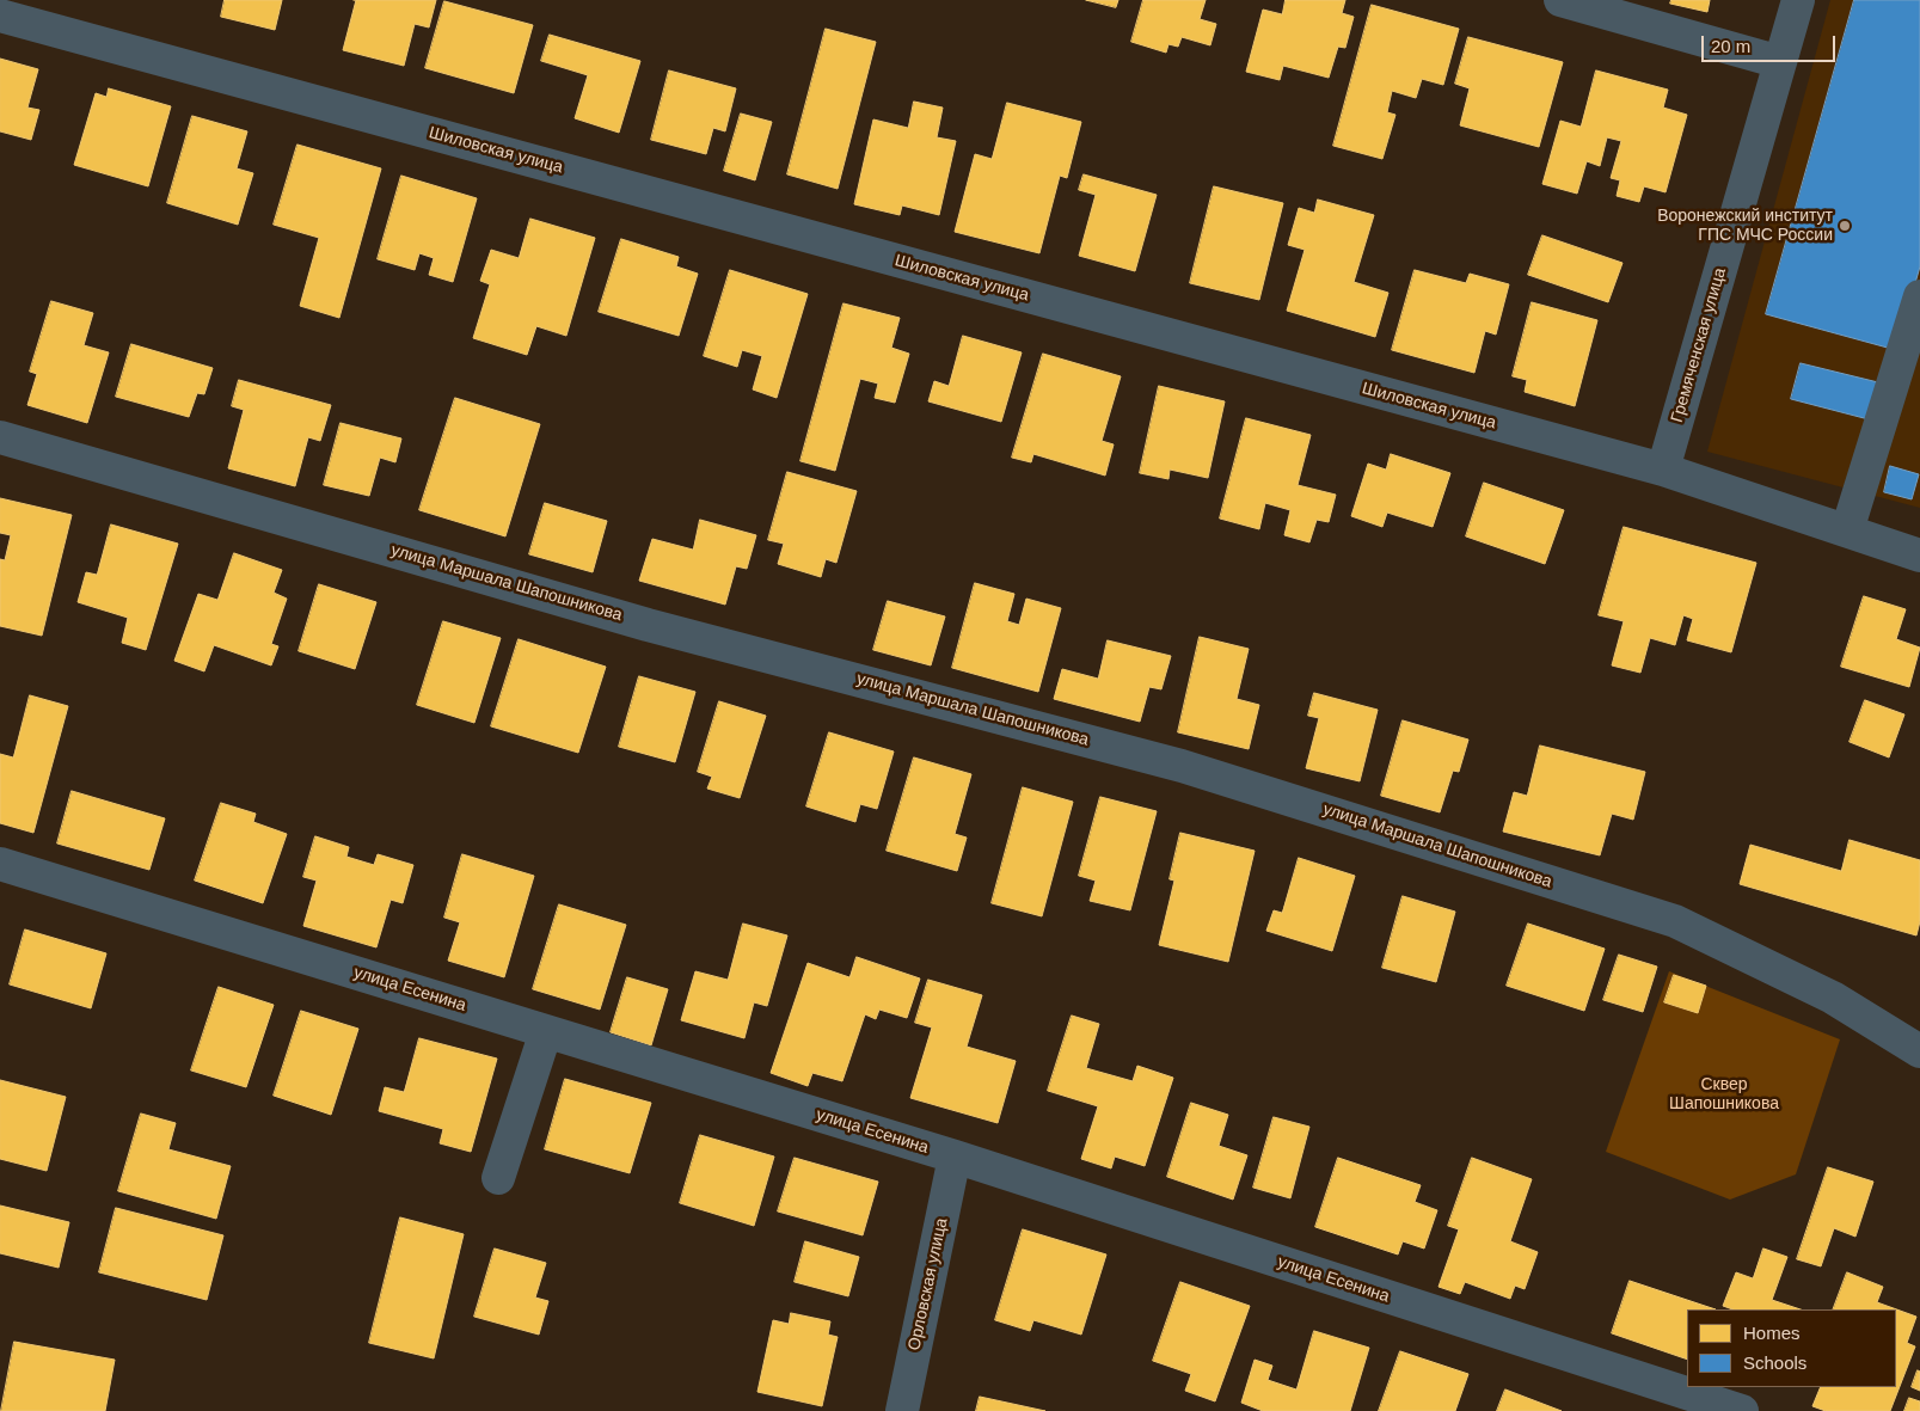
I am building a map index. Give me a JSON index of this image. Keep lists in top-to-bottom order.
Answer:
{
  "streets": {
    "street": [
      "Шиловская улица",
      "Гремяченская улица",
      "улица Маршала Шапошникова",
      "улица Есенина",
      "Орловская улица"
    ]
  },
  "crossings": [
    ["Шиловская улица", "Гремяченская улица"],
    ["улица Есенина", "Орловская улица"]
  ],
  "parks": ["Сквер Шапошникова"],
  "places": ["Воронежский институт ГПС МЧС России"],
  "legend": ["Homes", "Schools"],
  "scale_bar": "20 m"
}
